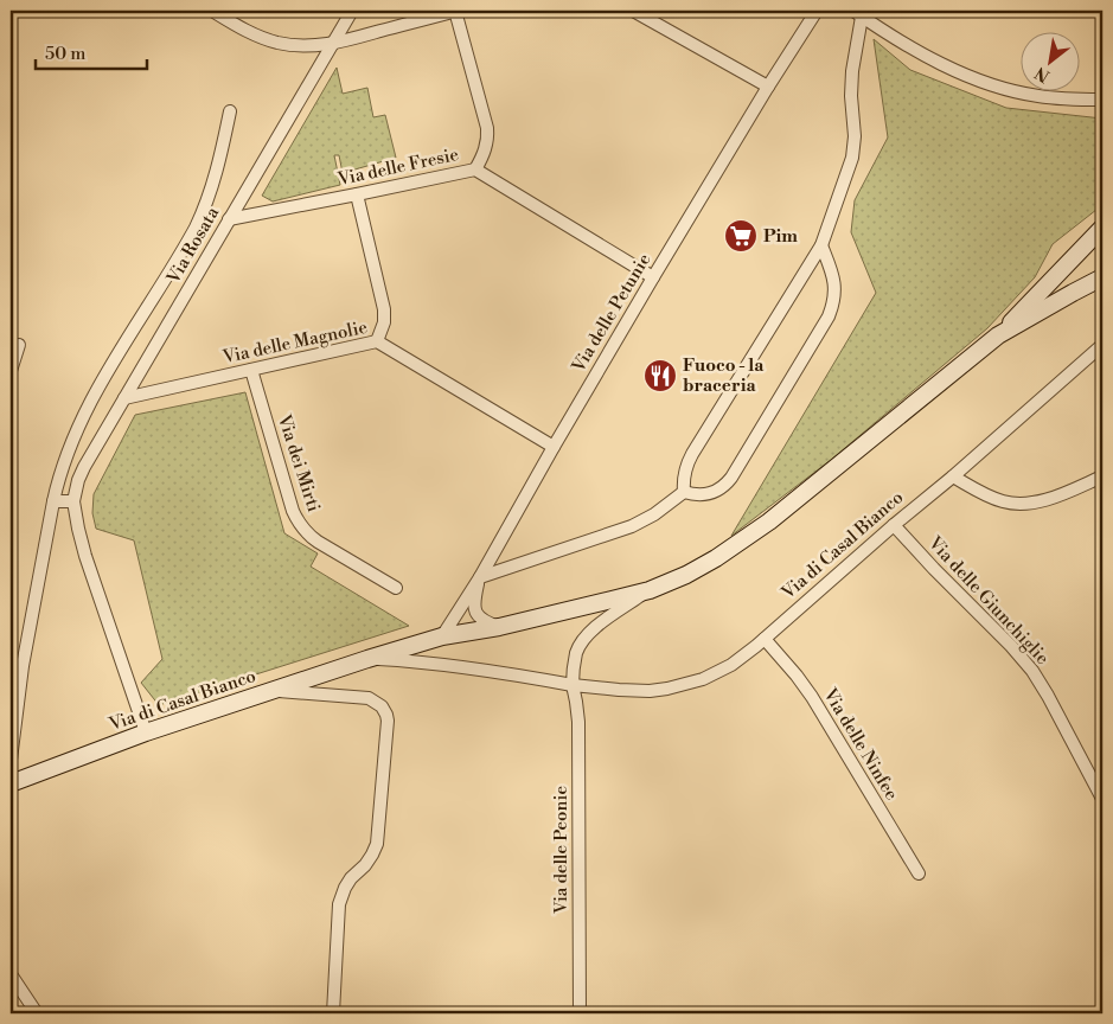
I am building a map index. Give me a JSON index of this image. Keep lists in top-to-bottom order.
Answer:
{
  "streets": {
    "main road": ["Via di Casal Bianco"],
    "street": [
      "Via delle Fresie",
      "Via Rosata",
      "Via delle Petunie",
      "Via delle Magnolie",
      "Via dei Mirti",
      "Via delle Giunchiglie",
      "Via delle Ninfee",
      "Via delle Peonie"
    ]
  },
  "crossings": [
    ["Via delle Fresie", "Via Rosata"],
    ["Via delle Fresie", "Via delle Petunie"],
    ["Via Rosata", "Via delle Magnolie"],
    ["Via Rosata", "Via di Casal Bianco"],
    ["Via delle Petunie", "Via delle Magnolie"],
    ["Via delle Petunie", "Via di Casal Bianco"],
    ["Via delle Magnolie", "Via dei Mirti"],
    ["Via di Casal Bianco", "Via delle Giunchiglie"],
    ["Via di Casal Bianco", "Via delle Ninfee"],
    ["Via di Casal Bianco", "Via delle Peonie"]
  ],
  "places": {
    "supermarket": ["Pim"],
    "restaurant": ["Fuoco - la braceria"]
  },
  "scale_bar": "50 m",
  "north": "bottom left"
}
